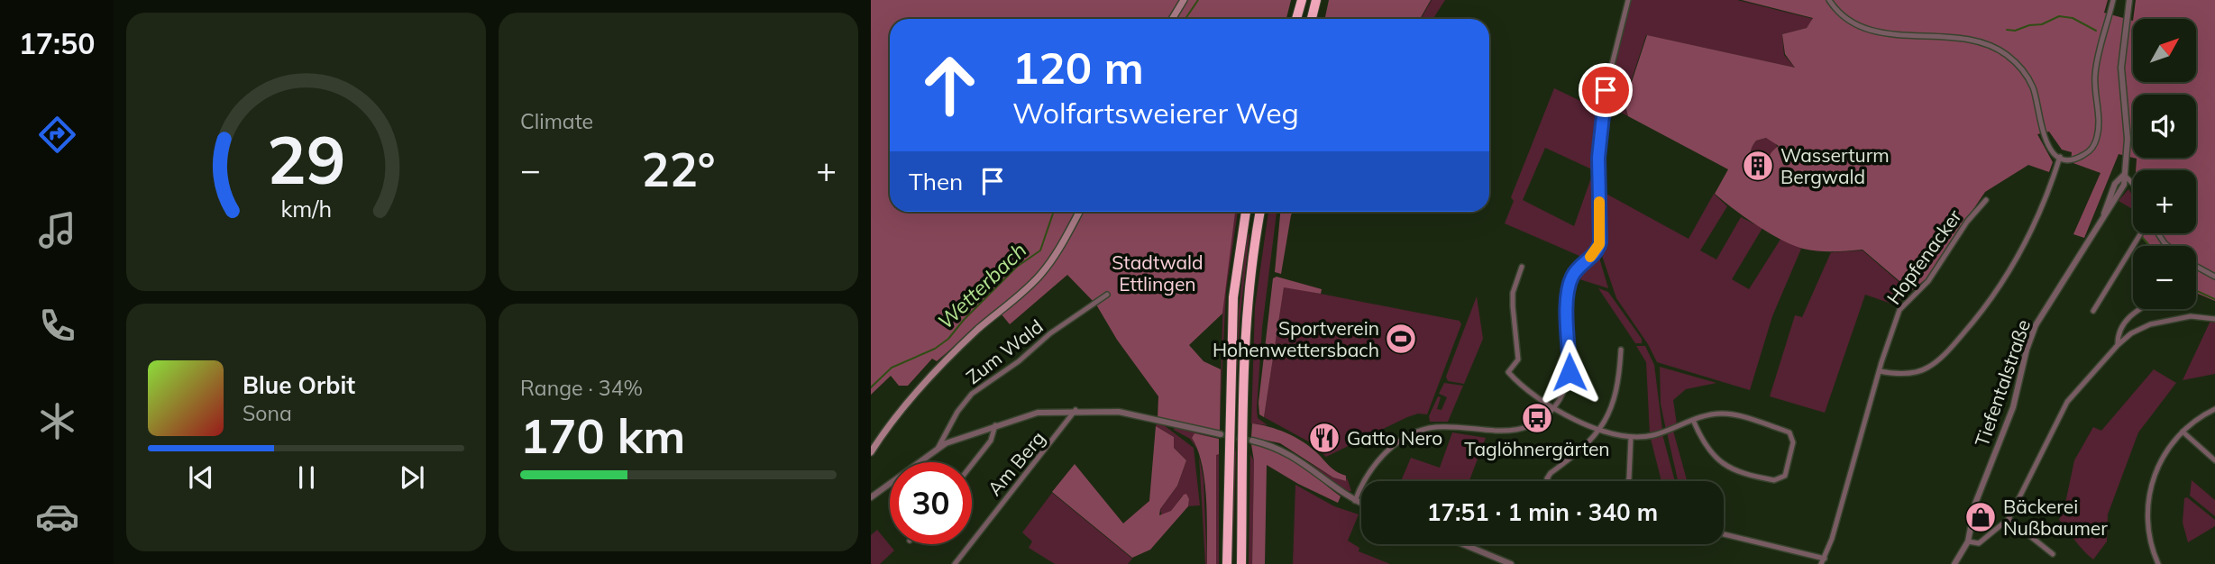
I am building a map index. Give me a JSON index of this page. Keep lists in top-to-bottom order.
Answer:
{
  "streets": {
    "street": [
      "Hopfenacker",
      "Zum Wald",
      "Tiefentalstraße",
      "Am Berg"
    ]
  },
  "water": ["Wetterbach"],
  "parks": ["Stadtwald Ettlingen"],
  "places": {
    "building": ["Wasserturm Bergwald"],
    "sports": ["Sportverein Hohenwettersbach"],
    "bus stop": ["Taglöhnergärten"],
    "restaurant": ["Gatto Nero"],
    "shop": ["Bäckerei Nußbaumer"]
  },
  "north": "top right",
  "page": {
    "tabs": "17:50",
    "tile": [
      "Climate",
      ["Range · 34%", "170 km"]
    ],
    "map_buttons": ["+", "−"],
    "turn": ["120 m", "Wolfartsweierer Weg"],
    "heat": ["−", "22°", "+"],
    "then": "Then",
    "song": ["Blue Orbit", "Sona"],
    "limit": "30",
    "trip": "17:51 · 1 min · 340 m",
    "gauge": ["29", "km/h"]
  }
}
